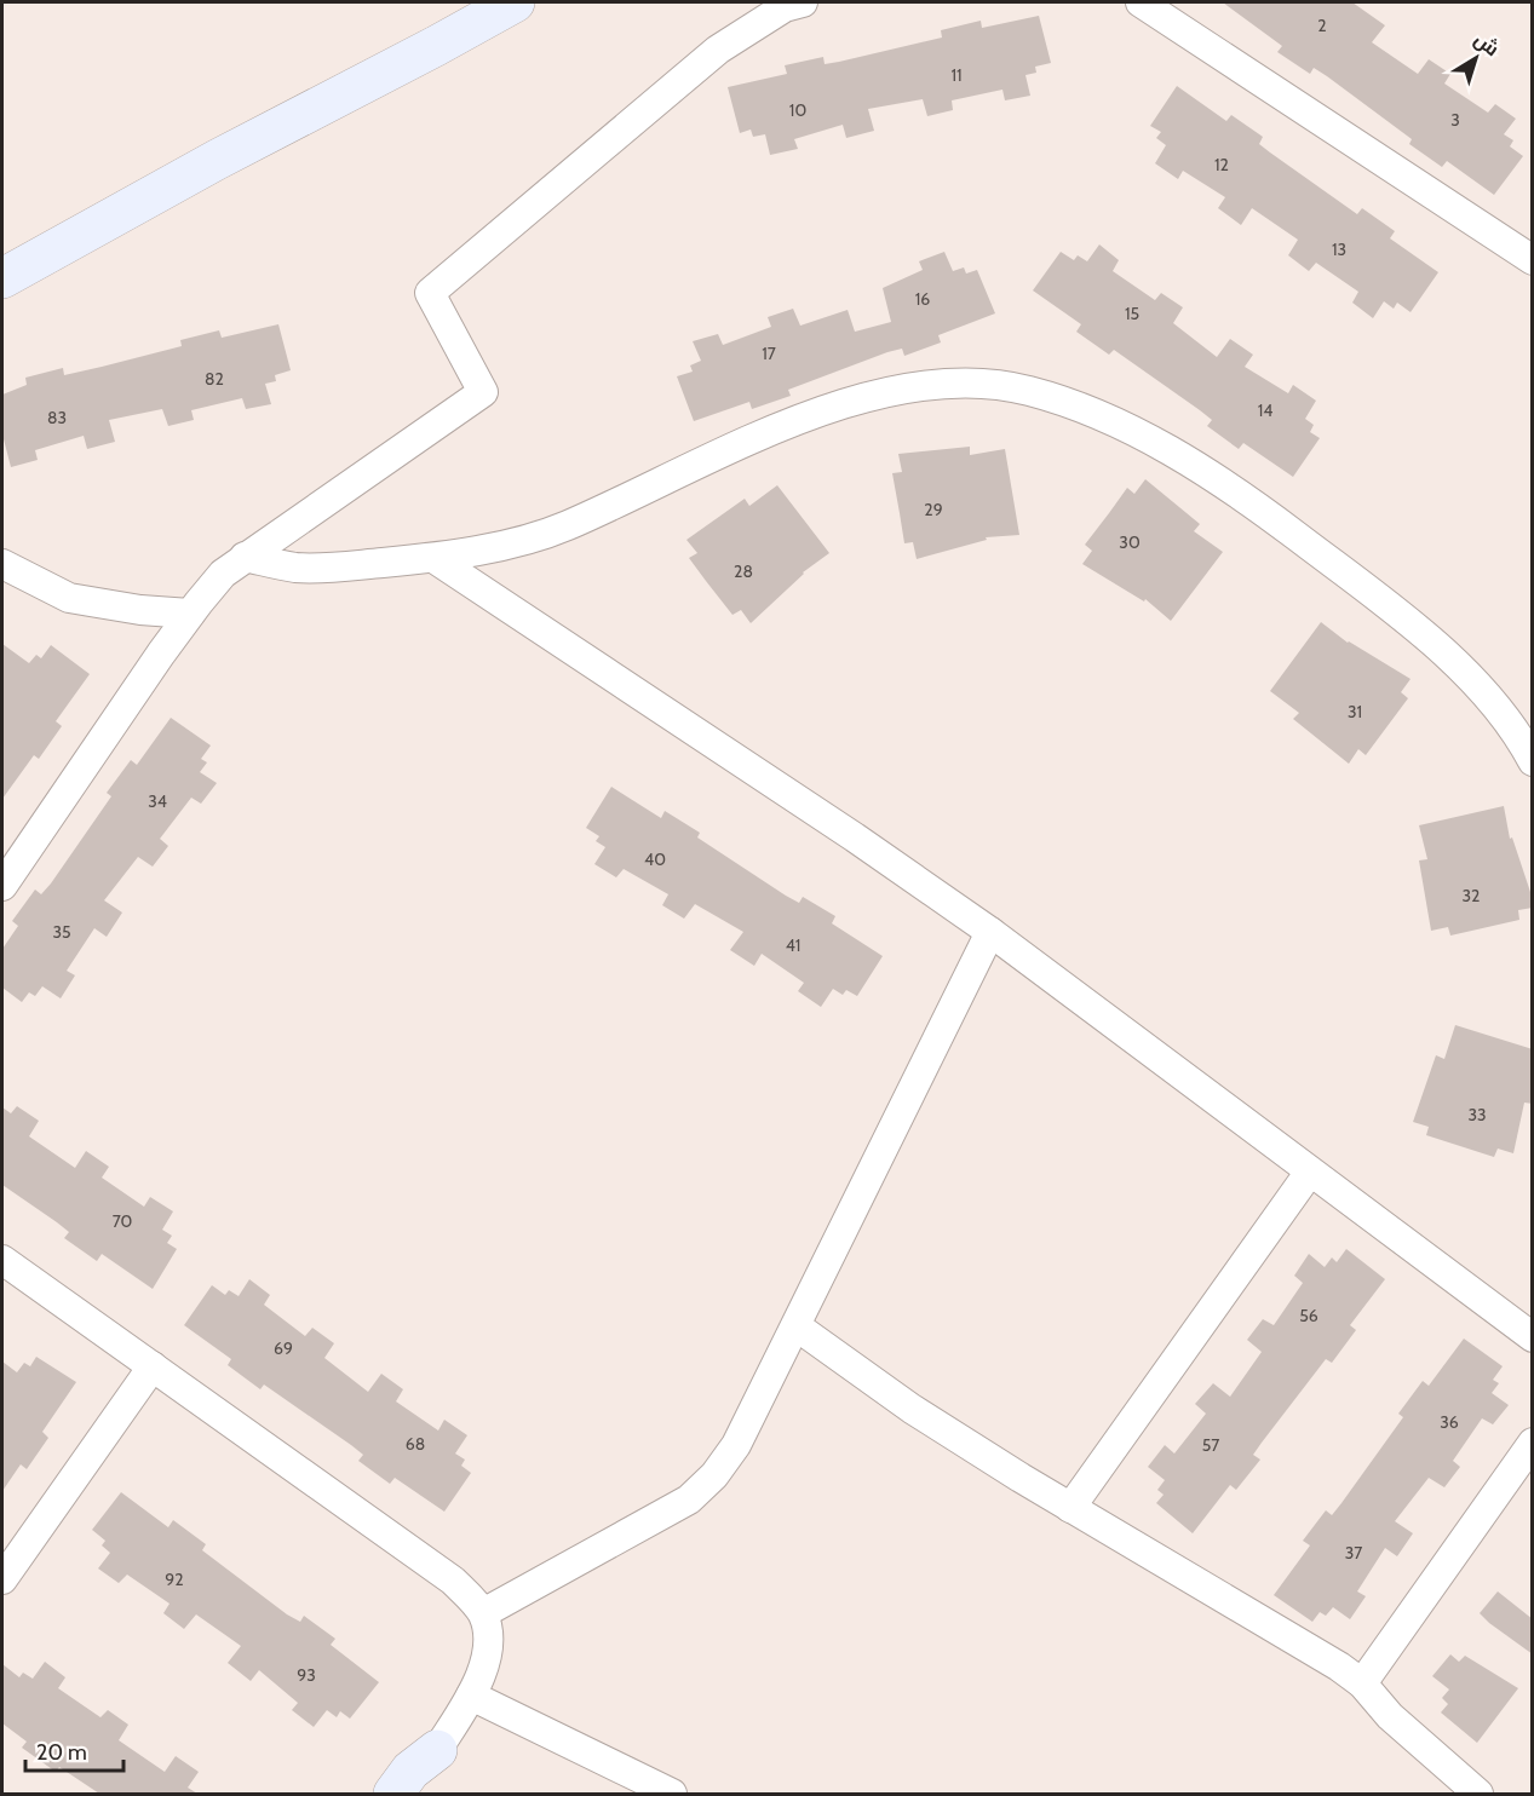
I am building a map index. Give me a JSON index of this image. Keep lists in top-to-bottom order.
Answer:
{
  "house_numbers": [
    "2",
    "11",
    "10",
    "3",
    "12",
    "13",
    "16",
    "15",
    "17",
    "82",
    "14",
    "83",
    "29",
    "30",
    "28",
    "31",
    "34",
    "40",
    "32",
    "35",
    "41",
    "33",
    "70",
    "56",
    "69",
    "36",
    "68",
    "57",
    "37",
    "92",
    "93"
  ],
  "scale_bar": "20 m",
  "north": "top right"
}
